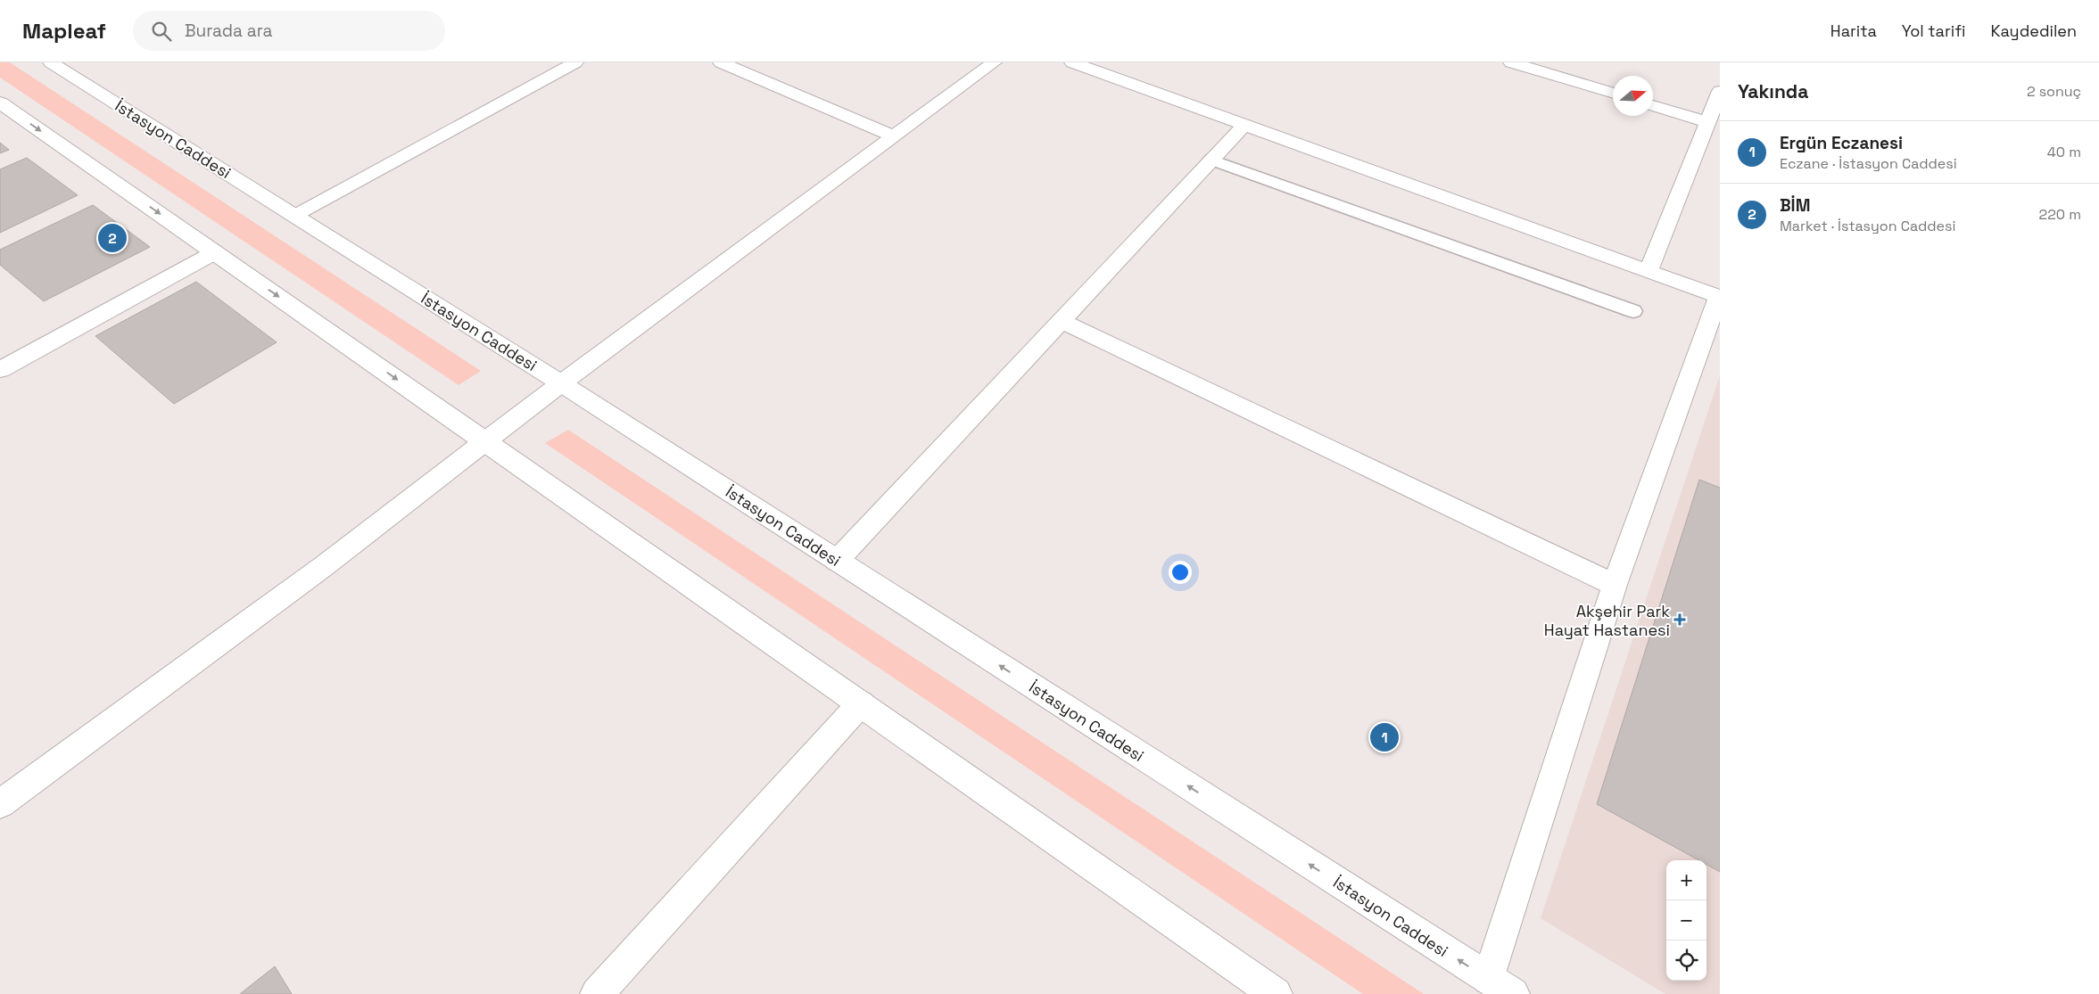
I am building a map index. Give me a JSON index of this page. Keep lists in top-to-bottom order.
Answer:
{
  "streets": {
    "street": ["İstasyon Caddesi"]
  },
  "places": {
    "health": ["Akşehir Park Hayat Hastanesi"]
  },
  "north": "right",
  "page": {
    "header": "Mapleaf",
    "search": "Burada ara",
    "nav": ["Harita", "Yol tarifi", "Kaydedilen"],
    "heading": ["Yakında", "2 sonuç"],
    "list": [
      {
        "mark": "1",
        "name": "Ergün Eczanesi",
        "note": "Eczane · İstasyon Caddesi",
        "value": "40 m"
      },
      {
        "mark": "2",
        "name": "BİM",
        "note": "Market · İstasyon Caddesi",
        "value": "220 m"
      }
    ],
    "pins": ["2", "1"],
    "map_buttons": ["+", "−"]
  }
}
